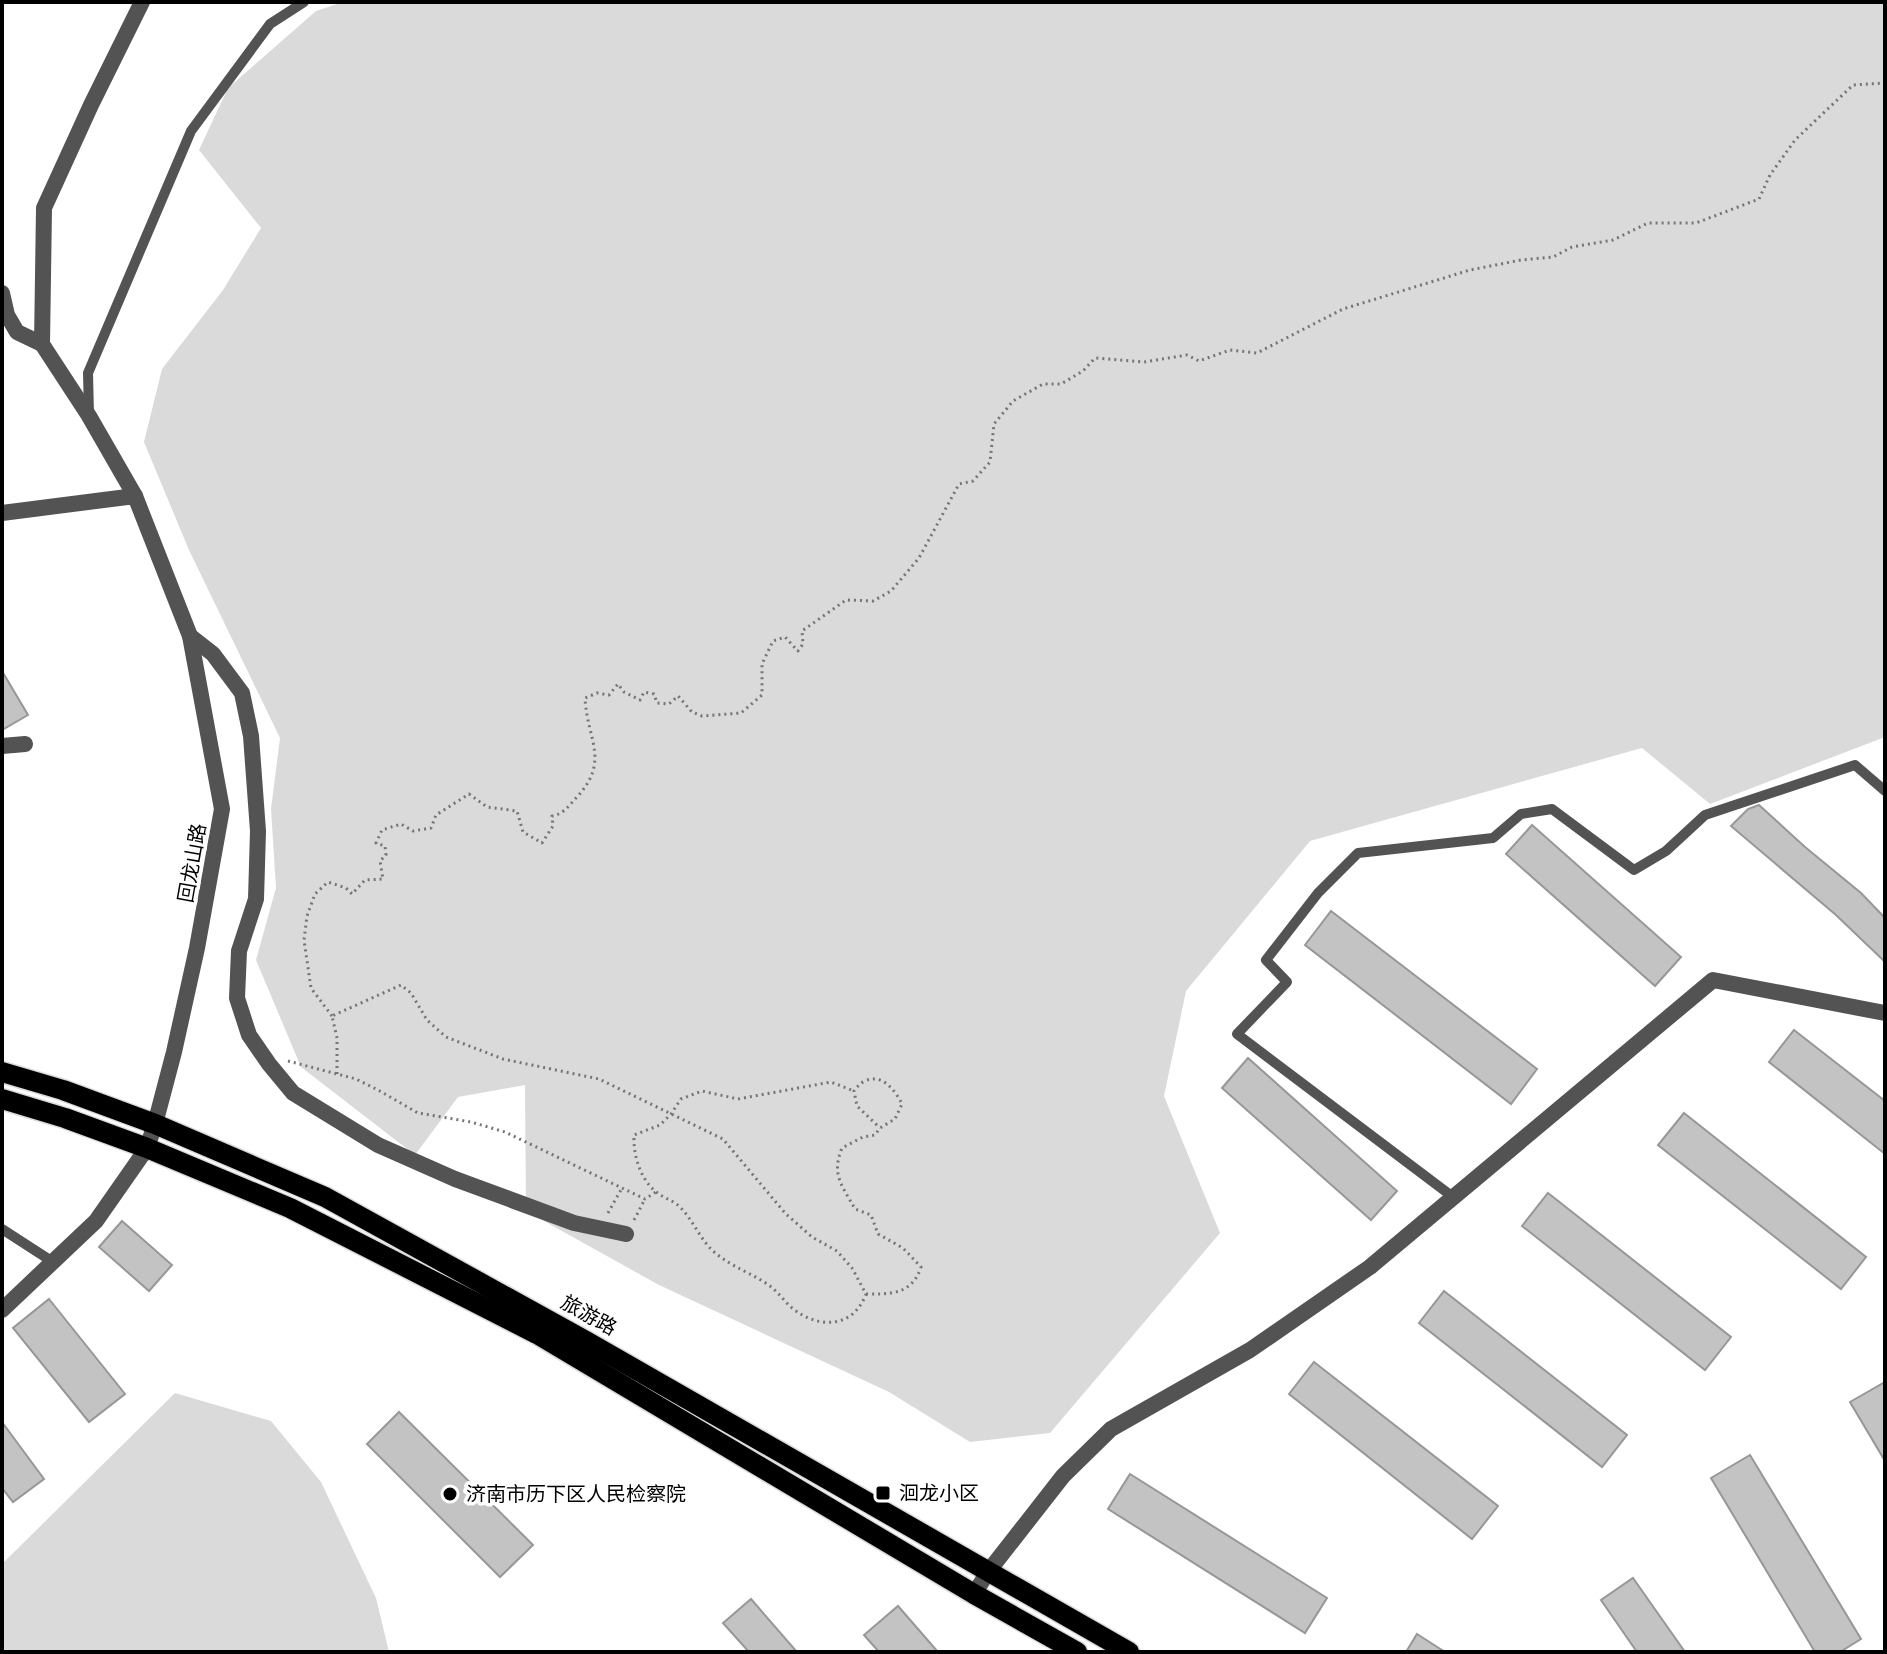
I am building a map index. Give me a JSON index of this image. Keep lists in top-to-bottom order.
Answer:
{
  "streets": {
    "main road": ["旅游路"],
    "street": ["回龙山路"]
  },
  "crossings": [
    ["回龙山路", "旅游路"]
  ],
  "places": {
    "transit": ["洄龙小区"],
    "other": ["济南市历下区人民检察院"]
  }
}
